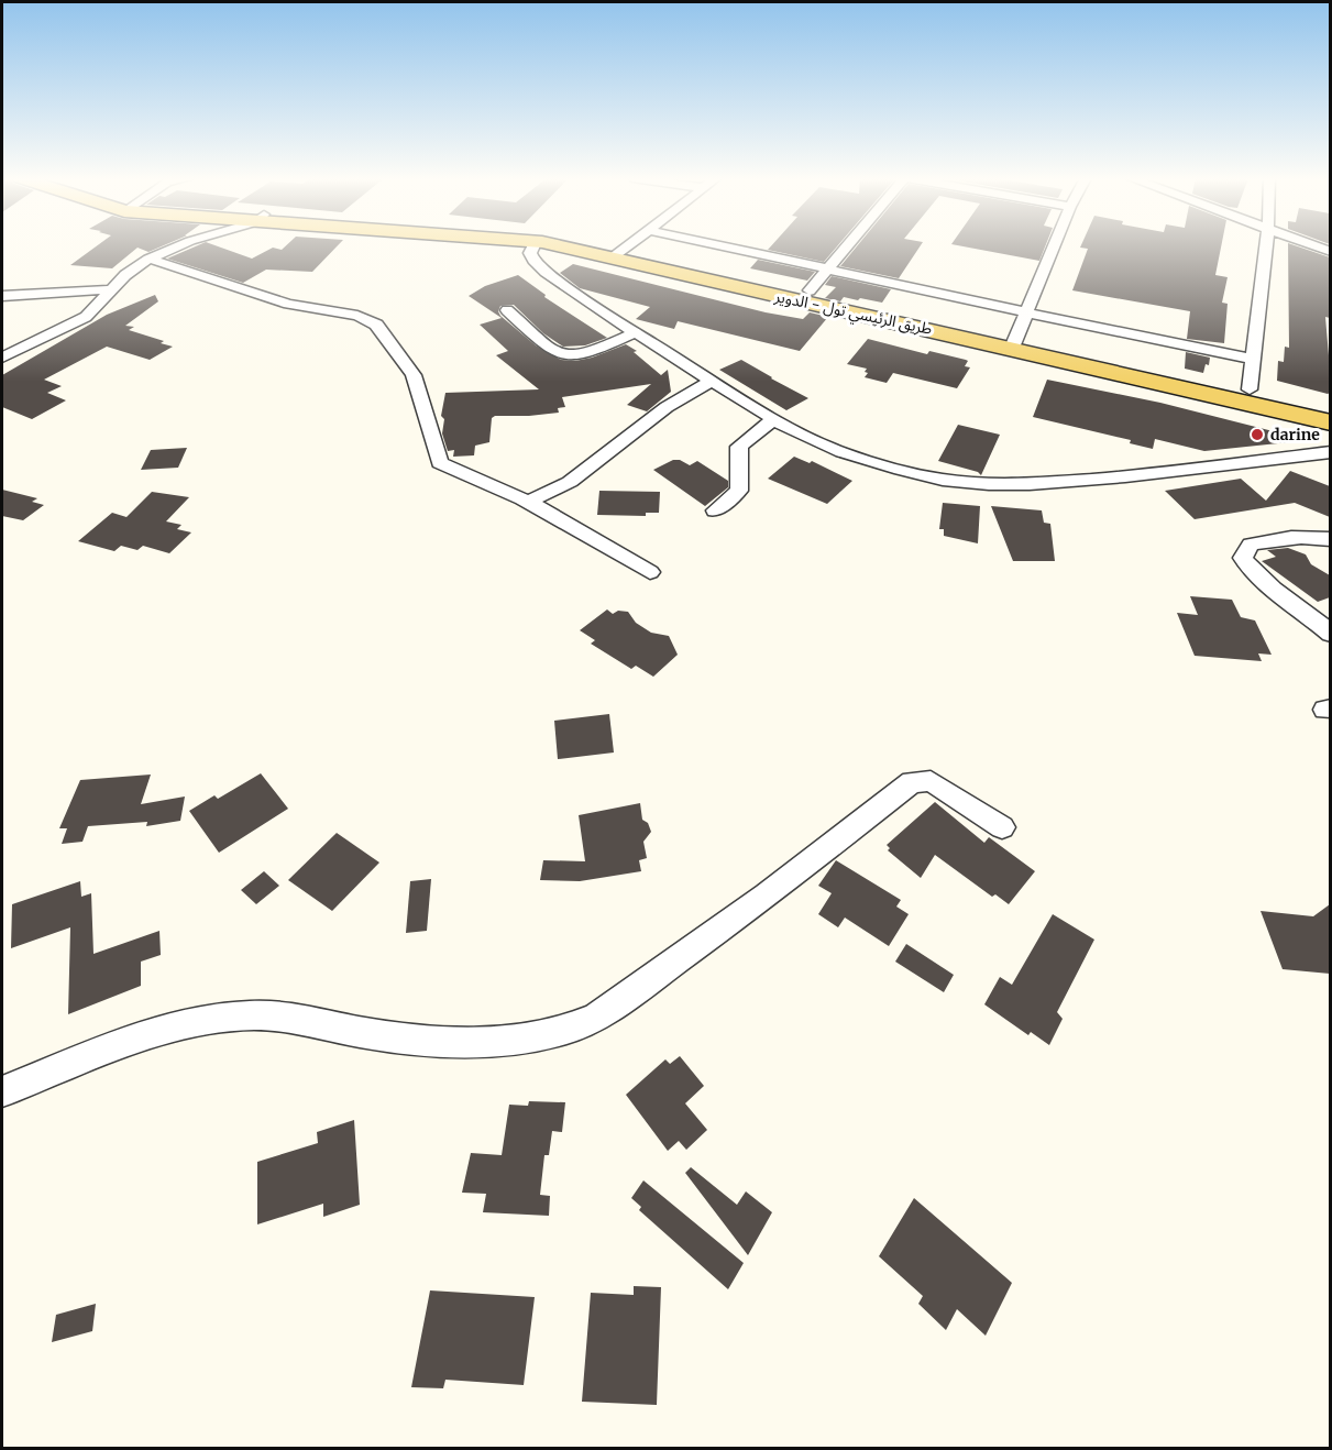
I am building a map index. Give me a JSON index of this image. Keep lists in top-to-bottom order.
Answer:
{
  "streets": {
    "main road": ["طريق الرئيسي تول - الدوير"]
  },
  "places": ["darine"]
}
